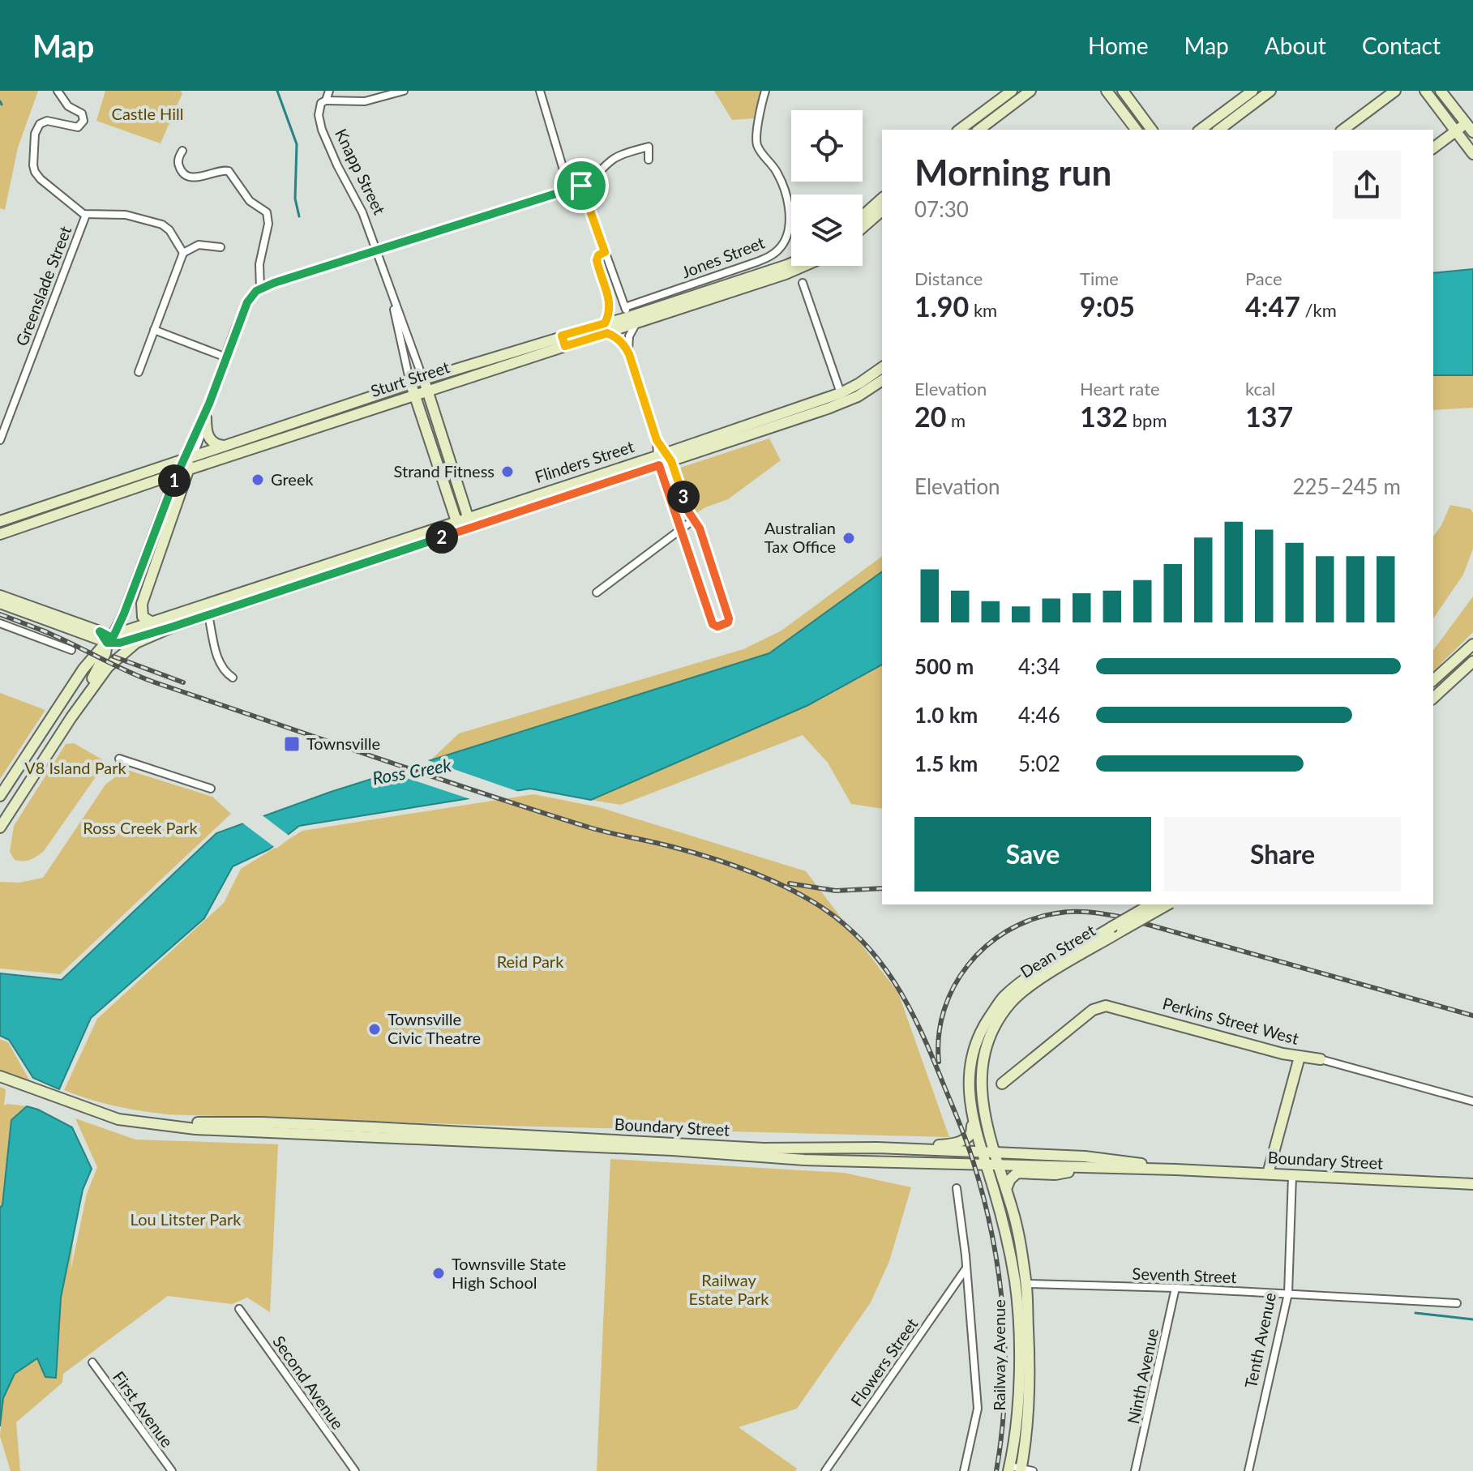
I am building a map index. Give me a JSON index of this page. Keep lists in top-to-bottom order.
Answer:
{
  "streets": {
    "main road": [
      "Sturt Street",
      "Flinders Street",
      "Dean Street",
      "Perkins Street West",
      "Boundary Street",
      "Railway Avenue"
    ],
    "street": [
      "Knapp Street",
      "Jones Street",
      "Greenslade Street",
      "Seventh Street",
      "Tenth Avenue",
      "Flowers Street",
      "Ninth Avenue",
      "Second Avenue",
      "First Avenue"
    ]
  },
  "crossings": [
    ["Knapp Street", "Sturt Street"],
    ["Jones Street", "Sturt Street"],
    ["Dean Street", "Boundary Street"],
    ["Dean Street", "Railway Avenue"],
    ["Boundary Street", "Tenth Avenue"],
    ["Boundary Street", "Railway Avenue"],
    ["Seventh Street", "Tenth Avenue"],
    ["Seventh Street", "Railway Avenue"],
    ["Seventh Street", "Ninth Avenue"],
    ["Railway Avenue", "Flowers Street"]
  ],
  "water": ["Ross Creek"],
  "parks": [
    "Castle Hill",
    "V8 Island Park",
    "Ross Creek Park",
    "Reid Park",
    "Lou Litster Park",
    "Railway Estate Park"
  ],
  "places": {
    "other": [
      "Strand Fitness",
      "Greek",
      "Australian Tax Office",
      "Townsville Civic Theatre",
      "Townsville State High School"
    ],
    "transit": ["Townsville"]
  },
  "page": {
    "header": "Map",
    "nav": [
      "Home",
      "Map",
      "About",
      "Contact"
    ],
    "heading": ["Morning run", "07:30"],
    "stats": [
      ["Distance", "1.90 km"],
      ["Time", "9:05"],
      ["Pace", "4:47 /km"],
      ["Elevation", "20 m"],
      ["Heart rate", "132 bpm"],
      ["kcal", "137"]
    ],
    "chart": ["Elevation", "225–245 m"],
    "pins": ["1", "3", "2"],
    "list": [
      {
        "name": "500 m",
        "note": "4:34"
      },
      {
        "name": "1.0 km",
        "note": "4:46"
      },
      {
        "name": "1.5 km",
        "note": "5:02"
      }
    ],
    "buttons": ["Save", "Share"]
  }
}
